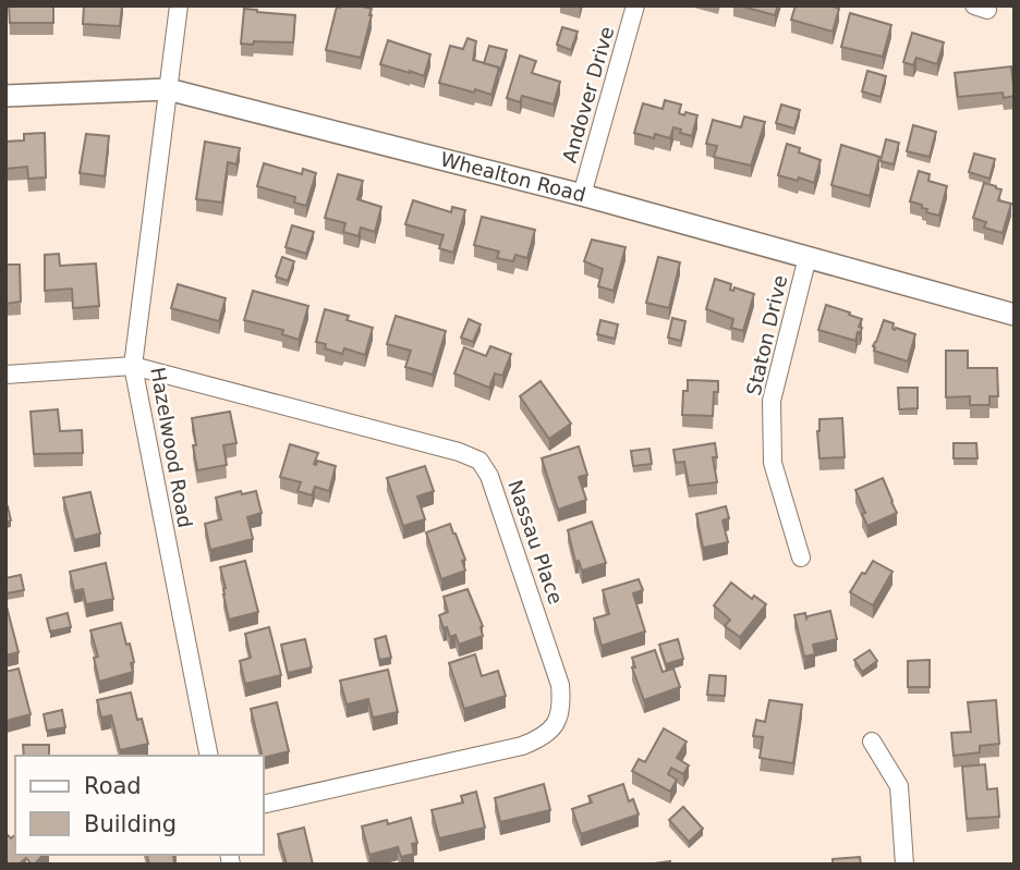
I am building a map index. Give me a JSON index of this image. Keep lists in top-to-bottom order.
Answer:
{
  "streets": {
    "street": [
      "Andover Drive",
      "Whealton Road",
      "Staton Drive",
      "Hazelwood Road",
      "Nassau Place"
    ]
  },
  "crossings": [
    ["Andover Drive", "Whealton Road"],
    ["Whealton Road", "Staton Drive"],
    ["Whealton Road", "Hazelwood Road"],
    ["Hazelwood Road", "Nassau Place"]
  ],
  "legend": ["Road", "Building"]
}
